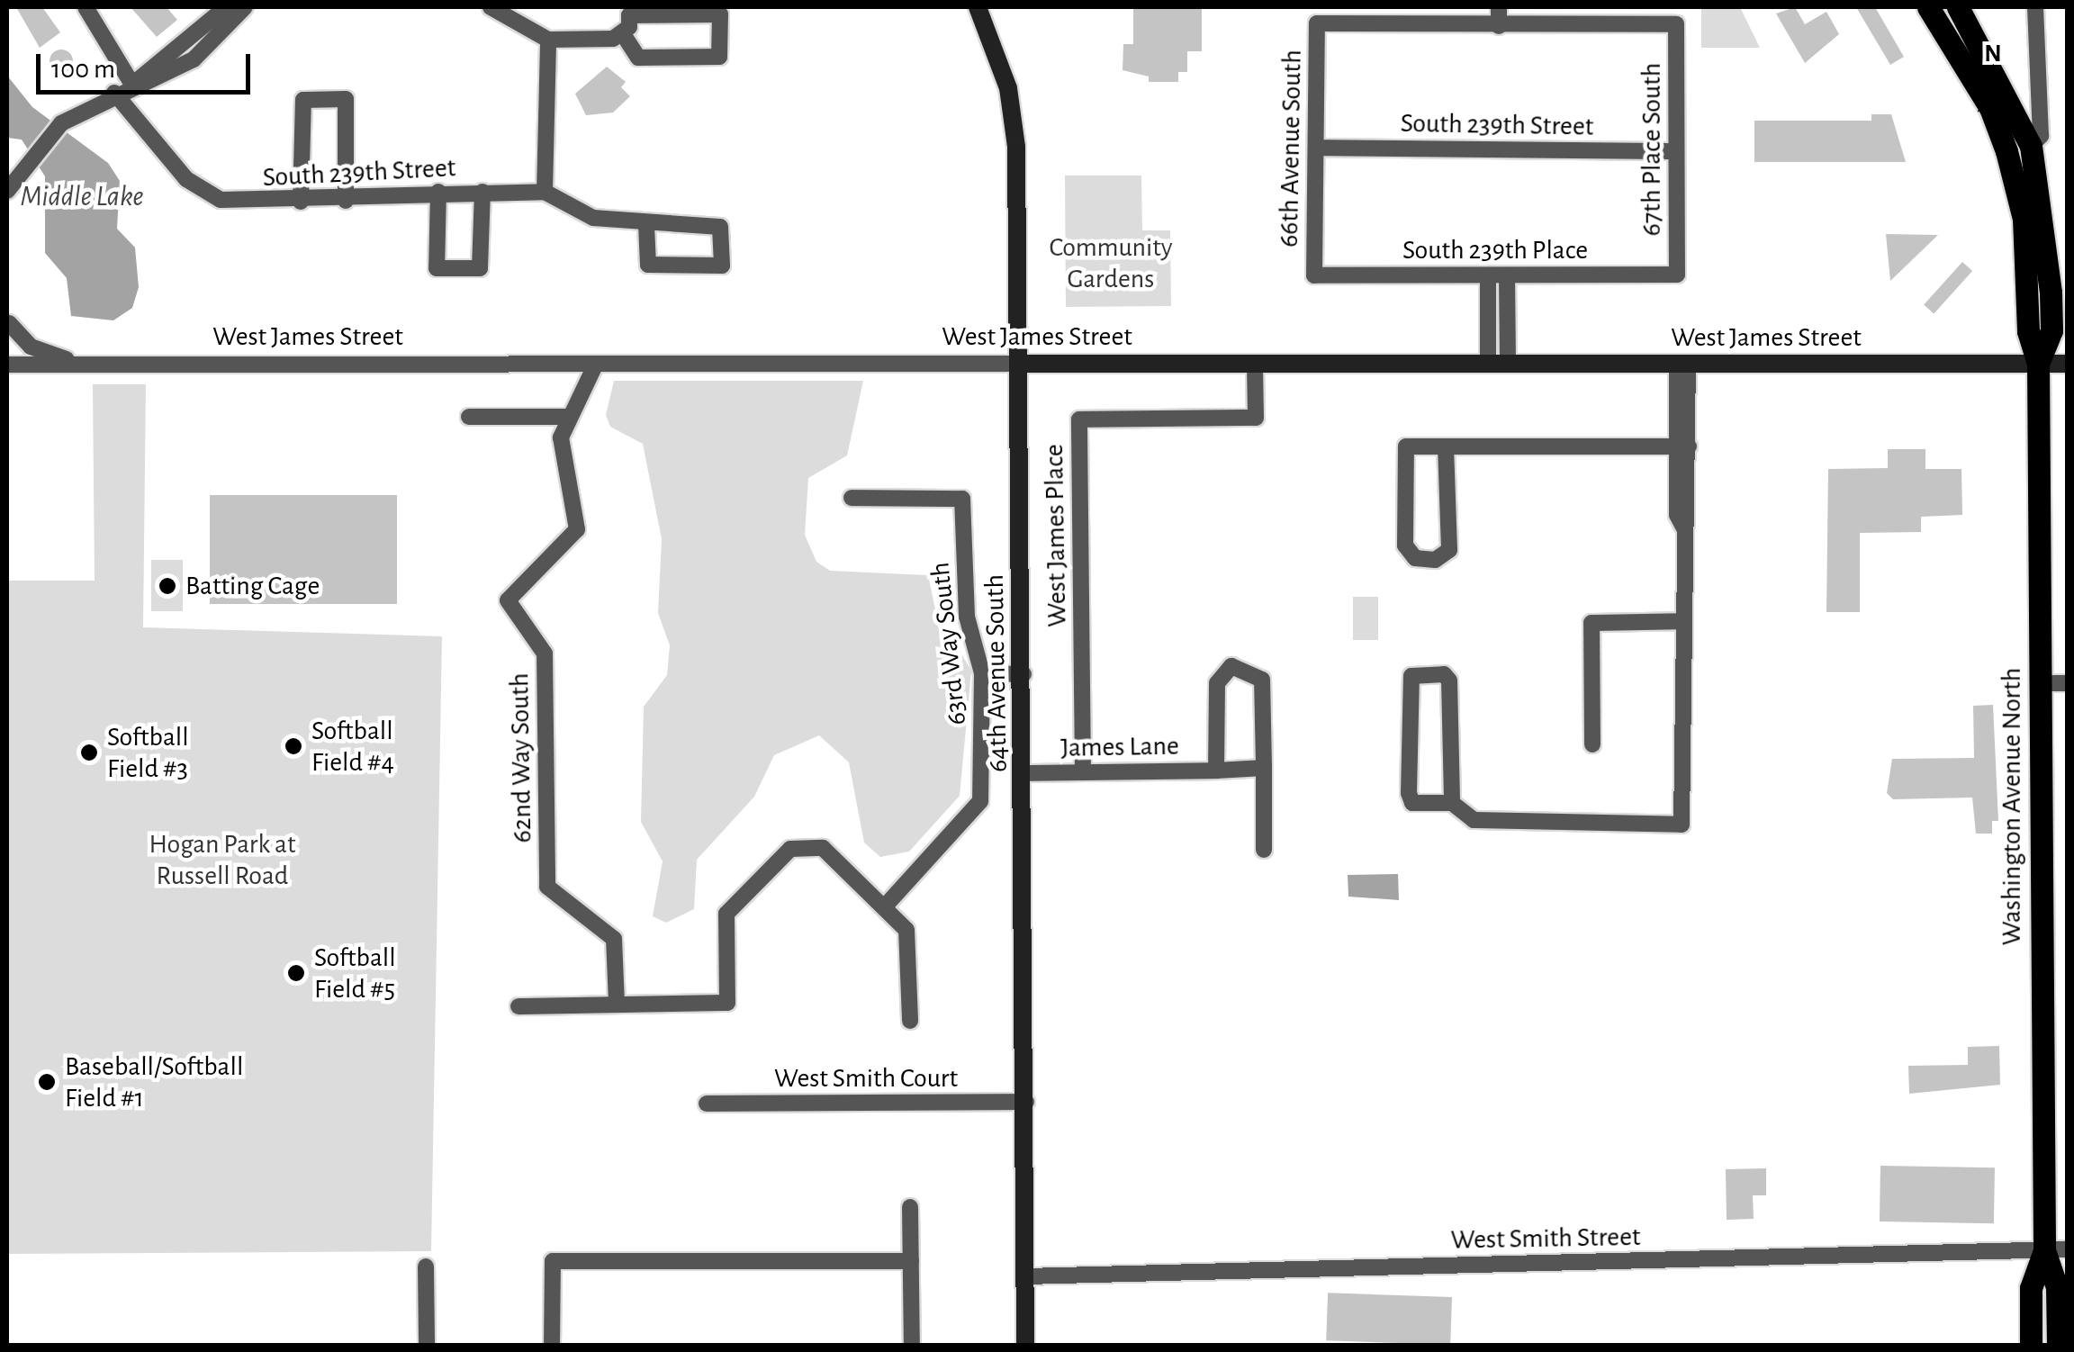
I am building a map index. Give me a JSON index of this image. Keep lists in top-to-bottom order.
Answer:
{
  "streets": {
    "main road": ["Washington Avenue North"],
    "street": [
      "South 239th Street",
      "66th Avenue South",
      "67th Place South",
      "South 239th Place",
      "West James Street",
      "West James Place",
      "63rd Way South",
      "64th Avenue South",
      "James Lane",
      "62nd Way South",
      "West Smith Court",
      "West Smith Street"
    ]
  },
  "crossings": [
    ["South 239th Street", "66th Avenue South"],
    ["South 239th Street", "67th Place South"],
    ["66th Avenue South", "67th Place South"],
    ["66th Avenue South", "South 239th Place"],
    ["67th Place South", "South 239th Place"],
    ["West James Street", "West James Place"],
    ["West James Street", "64th Avenue South"],
    ["West James Street", "62nd Way South"],
    ["West James Street", "Washington Avenue North"],
    ["West James Place", "James Lane"],
    ["64th Avenue South", "James Lane"],
    ["64th Avenue South", "West Smith Court"],
    ["64th Avenue South", "West Smith Street"],
    ["Washington Avenue North", "West Smith Street"]
  ],
  "water": ["Middle Lake"],
  "parks": ["Community Gardens", "Hogan Park at Russell Road"],
  "places": [
    "Batting Cage",
    "Softball Field #4",
    "Softball Field #3",
    "Softball Field #5",
    "Baseball/Softball Field #1"
  ],
  "scale_bar": "100 m",
  "north": "top"
}
